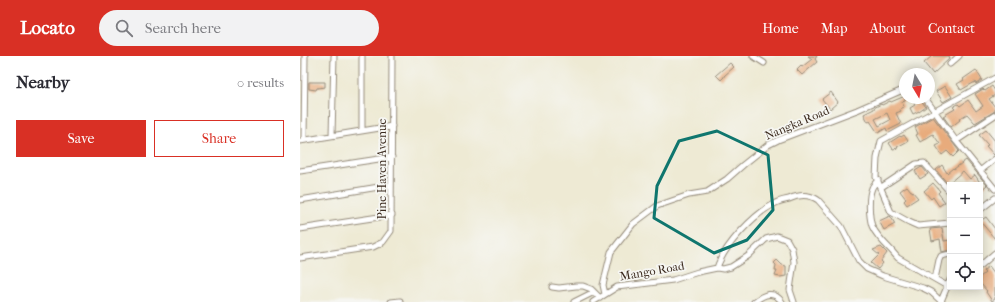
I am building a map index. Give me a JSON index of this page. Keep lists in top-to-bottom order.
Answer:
{
  "streets": {
    "street": ["Nangka Road", "Pine Haven Avenue", "Mango Road"]
  },
  "crossings": [
    ["Nangka Road", "Mango Road"]
  ],
  "north": "bottom",
  "page": {
    "header": "Locato",
    "search": "Search here",
    "nav": [
      "Home",
      "Map",
      "About",
      "Contact"
    ],
    "heading": ["Nearby", "0 results"],
    "buttons": ["Save", "Share"],
    "map_buttons": ["+", "−"]
  }
}
